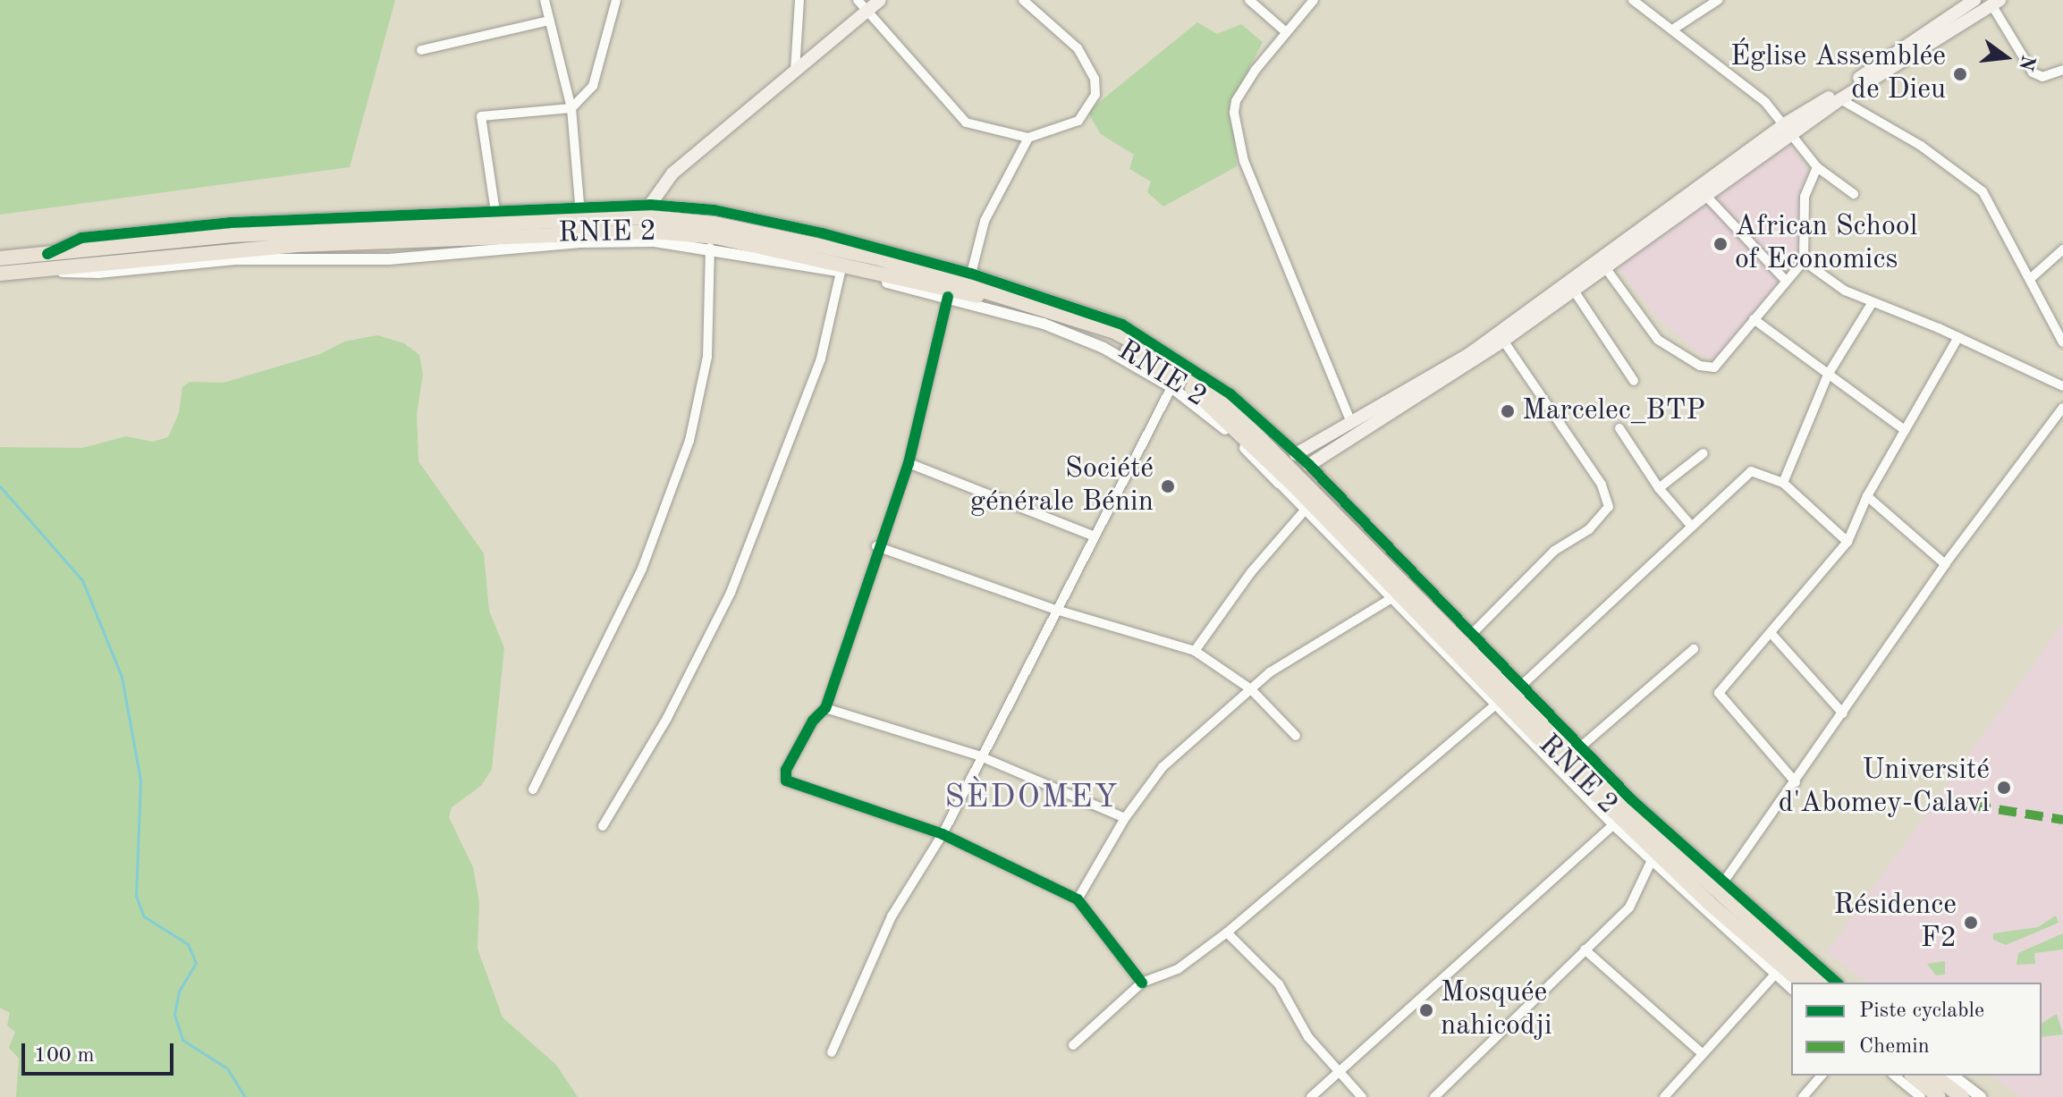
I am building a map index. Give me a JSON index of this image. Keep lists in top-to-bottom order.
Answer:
{
  "streets": {
    "highway": ["RNIE 2"]
  },
  "districts": ["SÈDOMEY"],
  "places": [
    "Église Assemblée de Dieu",
    "African School of Economics",
    "Marcelec_BTP",
    "Société générale Bénin",
    "Université d'Abomey-Calavi",
    "Résidence F2",
    "Mosquée nahicodji"
  ],
  "legend": ["Piste cyclable", "Chemin"],
  "scale_bar": "100 m",
  "north": "right"
}
